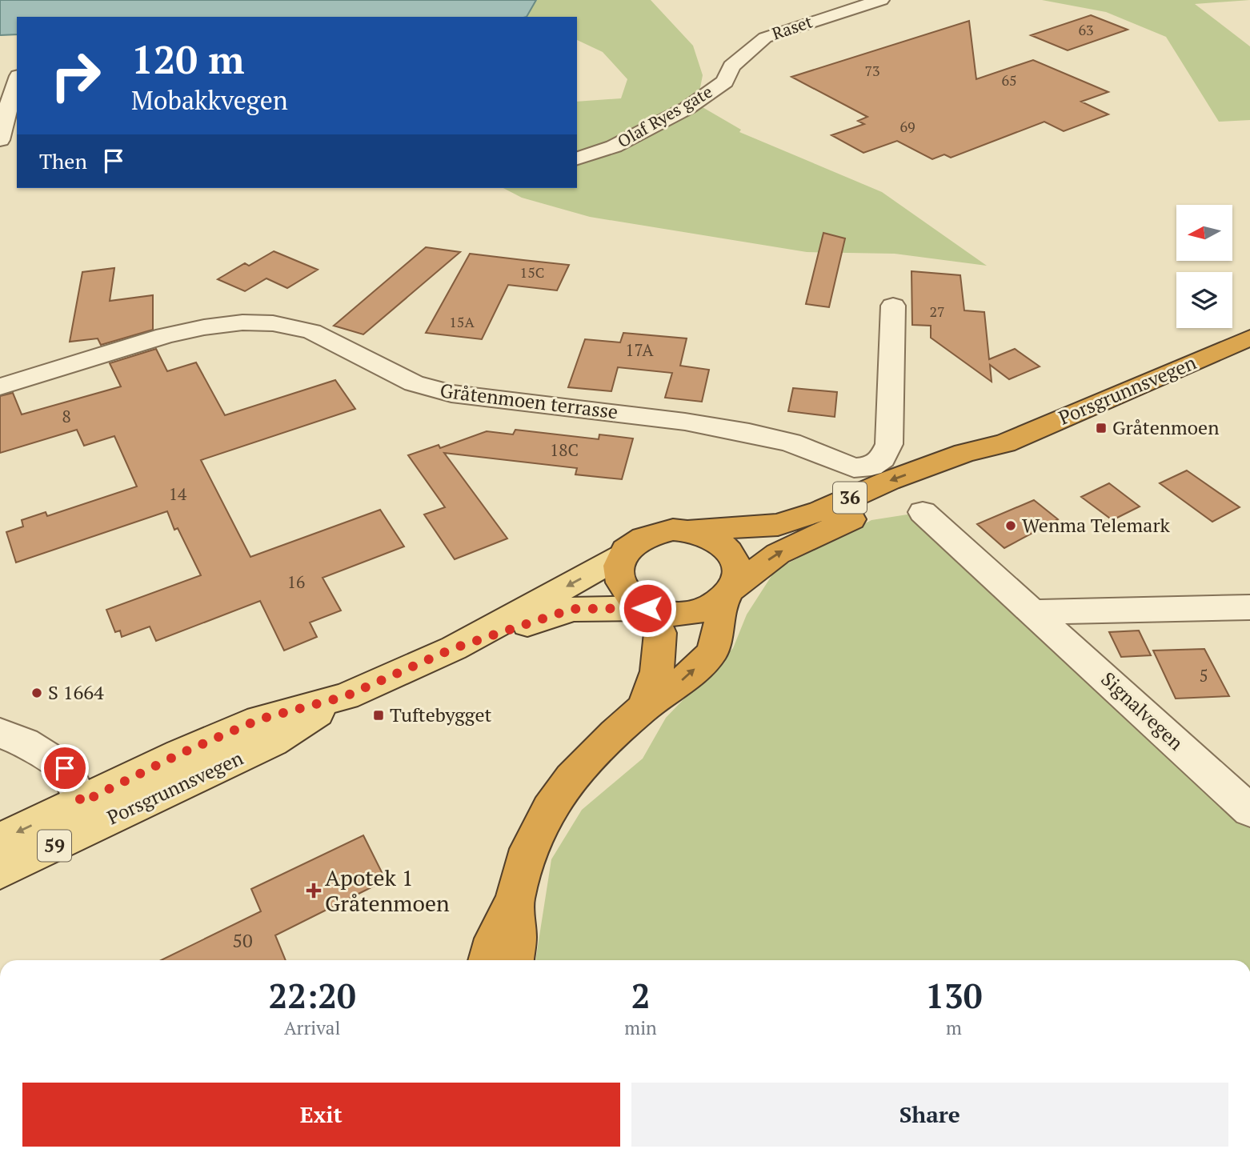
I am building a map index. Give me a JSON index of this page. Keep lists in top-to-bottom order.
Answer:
{
  "streets": {
    "highway": ["Porsgrunnsvegen", "36"],
    "main road": ["59"],
    "street": [
      "Raset",
      "Olaf Ryes gate",
      "Gråtenmoen terrasse",
      "Signalvegen"
    ]
  },
  "crossings": [
    ["Raset", "Olaf Ryes gate"],
    ["Porsgrunnsvegen", "36"]
  ],
  "places": {
    "transit": ["Gråtenmoen", "Tuftebygget"],
    "other": ["Wenma Telemark", "S 1664"],
    "health": ["Apotek 1 Gråtenmoen"]
  },
  "house_numbers": [
    "63",
    "73",
    "65",
    "69",
    "15C",
    "27",
    "15A",
    "17A",
    "8",
    "18C",
    "14",
    "16",
    "5",
    "50"
  ],
  "north": "left",
  "page": {
    "turn": ["120 m", "Mobakkvegen"],
    "then": "Then",
    "eta": [
      "22:20",
      "Arrival",
      "2",
      "min",
      "130",
      "m"
    ],
    "buttons": ["Exit", "Share"]
  }
}
